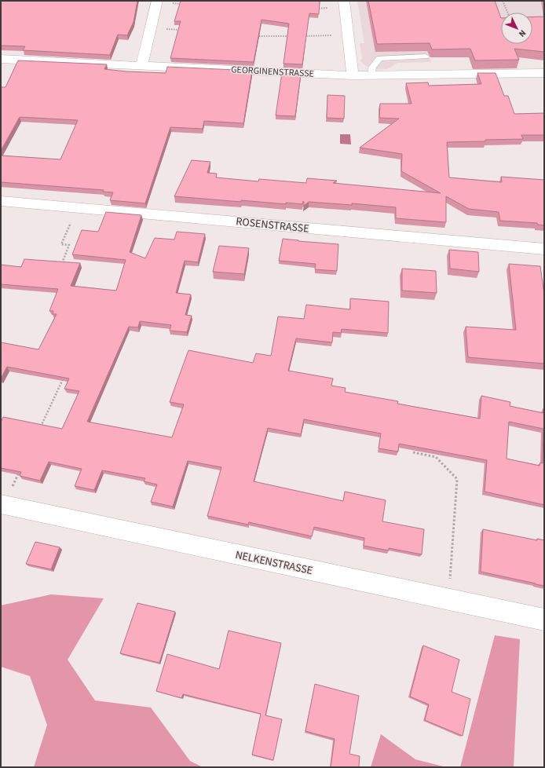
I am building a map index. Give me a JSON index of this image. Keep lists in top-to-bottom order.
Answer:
{
  "streets": {
    "street": ["GEORGINENSTRASSE", "ROSENSTRASSE", "NELKENSTRASSE"]
  },
  "north": "bottom right"
}
